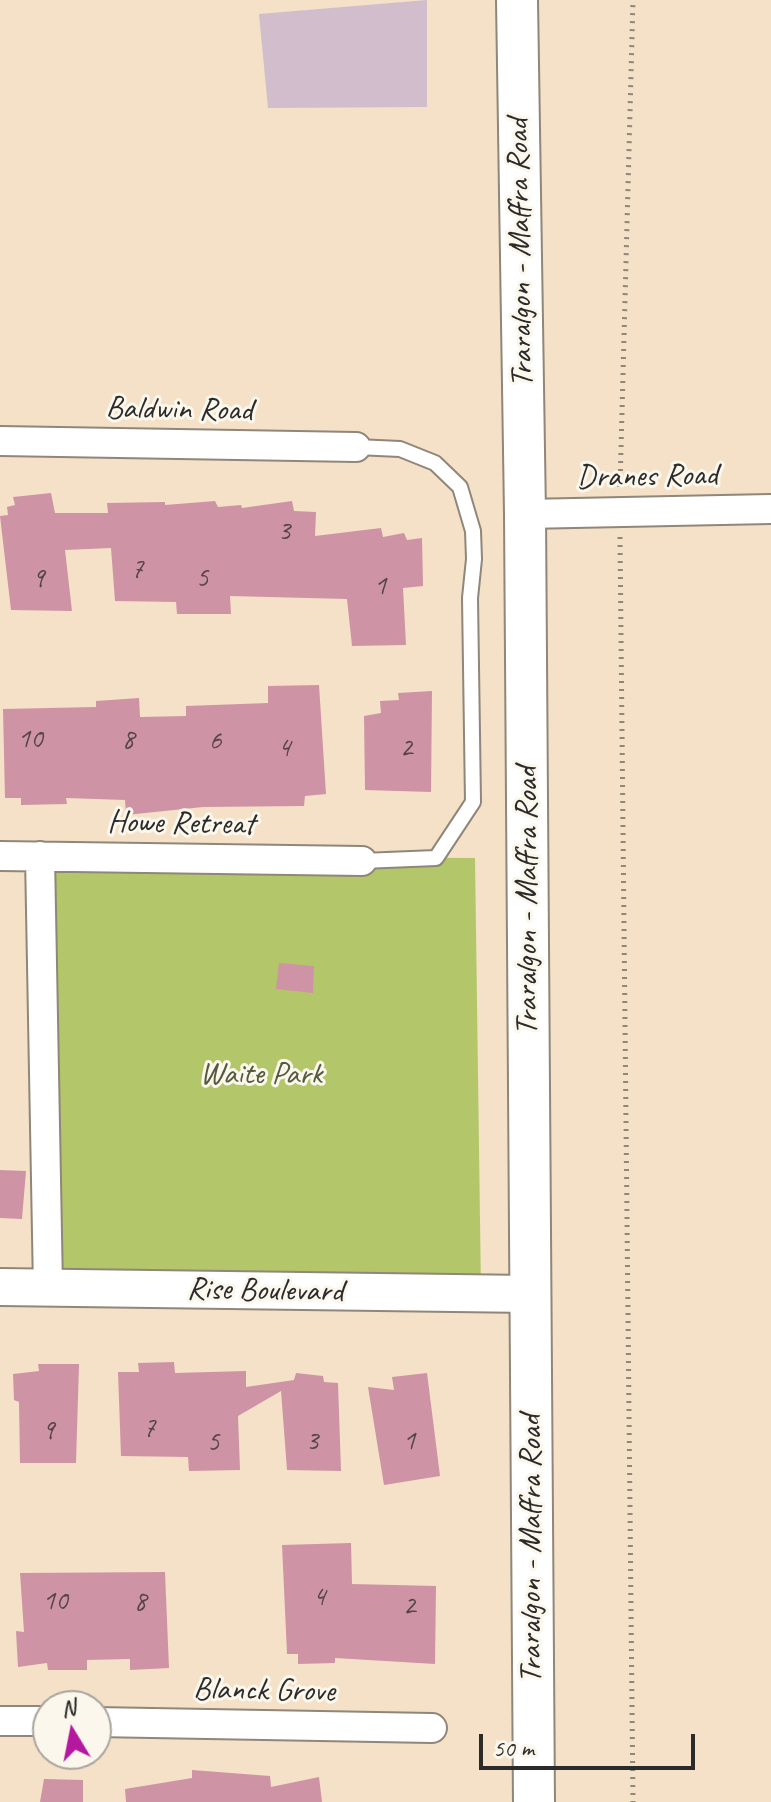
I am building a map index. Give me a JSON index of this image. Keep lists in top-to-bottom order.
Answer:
{
  "streets": {
    "main road": ["Traralgon - Maffra Road"],
    "street": [
      "Baldwin Road",
      "Dranes Road",
      "Howe Retreat",
      "Rise Boulevard",
      "Blanck Grove"
    ]
  },
  "crossings": [
    ["Traralgon - Maffra Road", "Dranes Road"],
    ["Traralgon - Maffra Road", "Rise Boulevard"]
  ],
  "parks": ["Waite Park"],
  "house_numbers": [
    "3",
    "7",
    "5",
    "9",
    "1",
    "10",
    "8",
    "6",
    "4",
    "2",
    "7",
    "9",
    "3",
    "1",
    "5",
    "4",
    "10",
    "8",
    "2"
  ],
  "scale_bar": "50 m",
  "north": "top"
}
